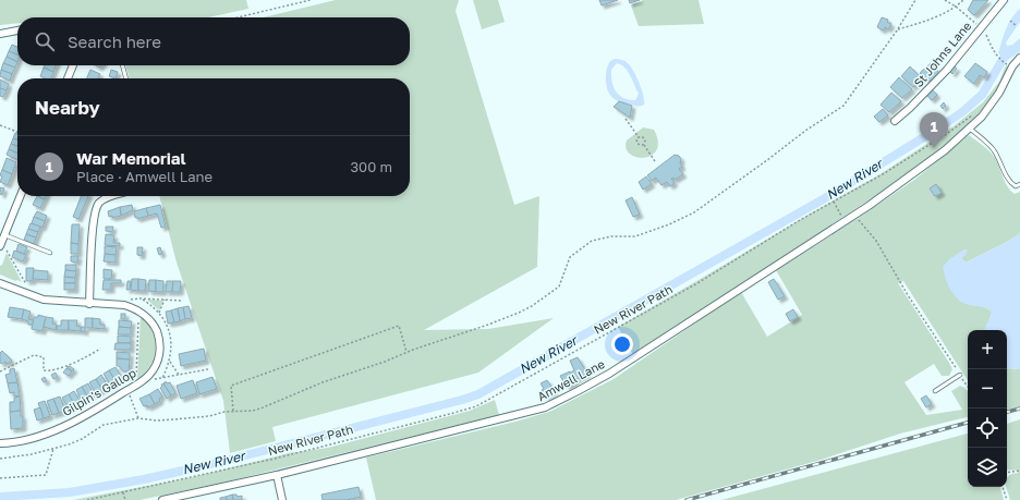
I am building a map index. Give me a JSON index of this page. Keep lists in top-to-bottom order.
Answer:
{
  "streets": {
    "street": ["St Johns Lane", "Amwell Lane", "Gilpin's Gallop"],
    "path": ["New River Path"]
  },
  "water": ["New River"],
  "page": {
    "search": "Search here",
    "heading": "Nearby",
    "pins": "1",
    "list": [
      {
        "mark": "1",
        "name": "War Memorial",
        "note": "Place · Amwell Lane",
        "value": "300 m"
      }
    ],
    "map_buttons": ["+", "−"]
  }
}
